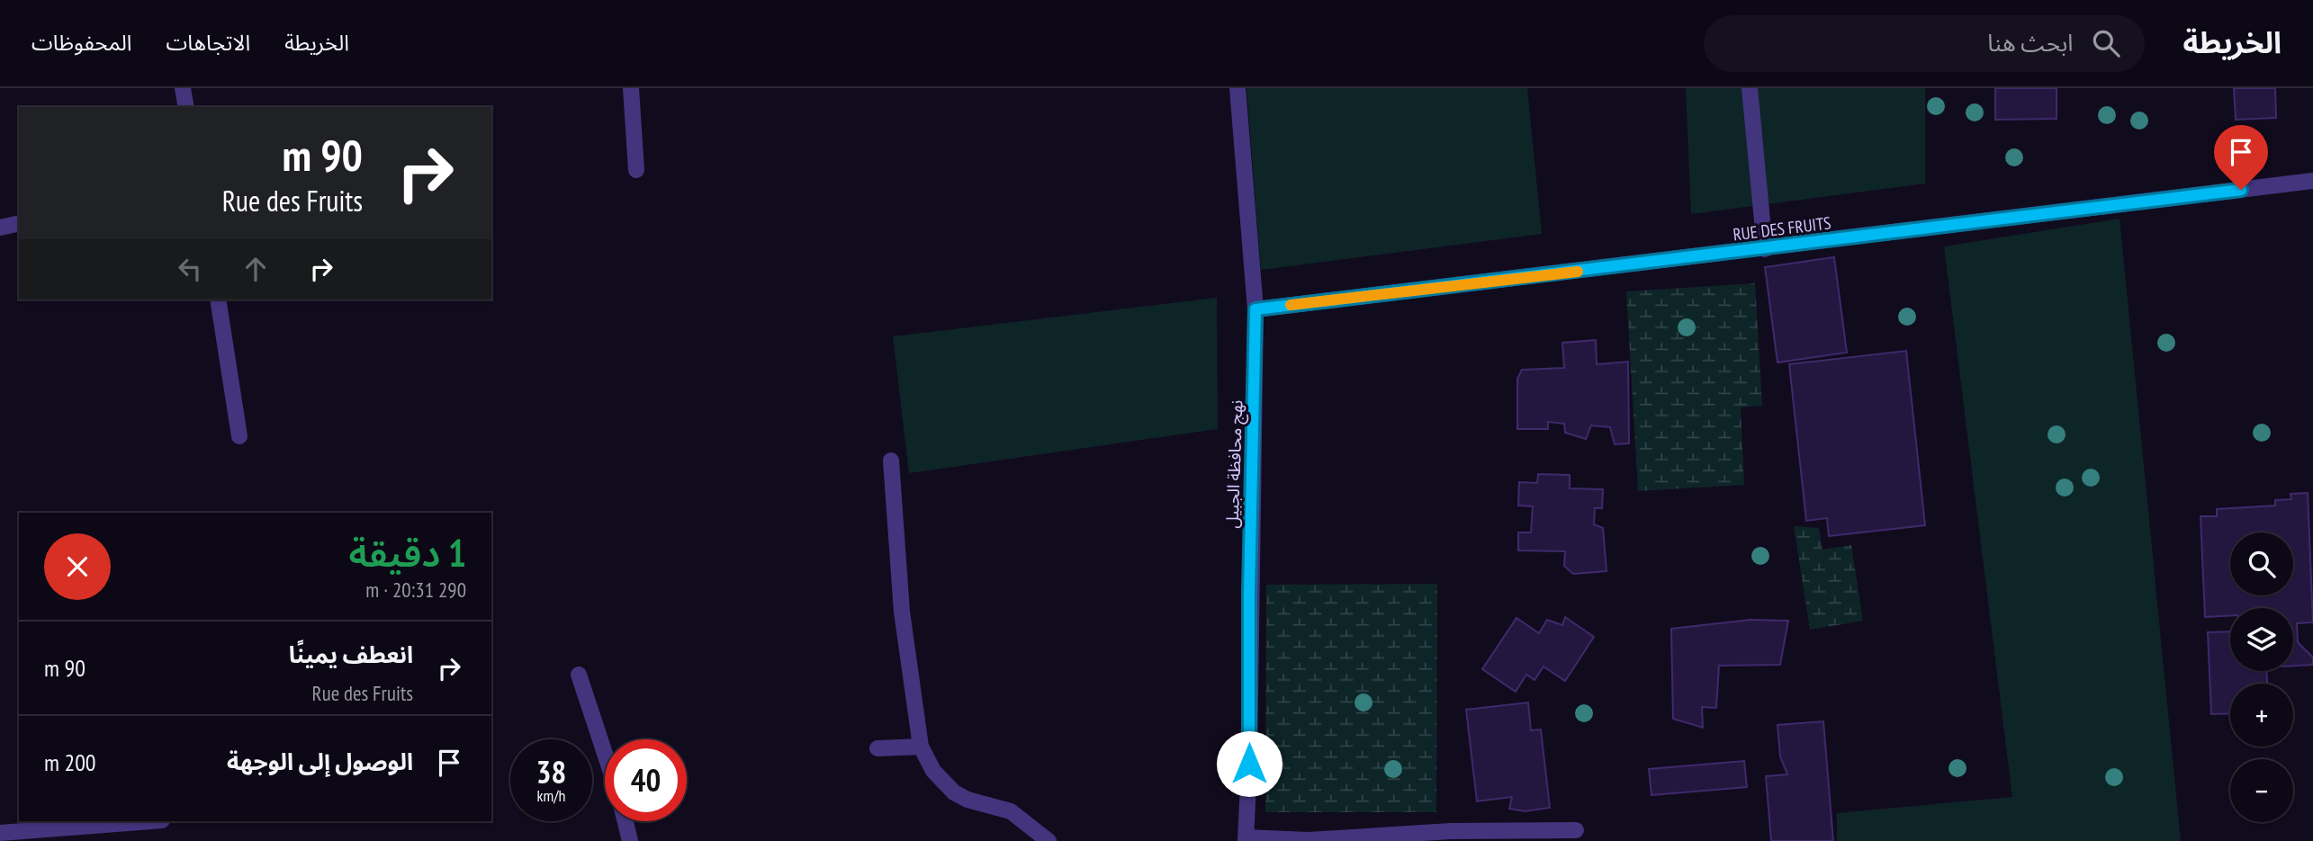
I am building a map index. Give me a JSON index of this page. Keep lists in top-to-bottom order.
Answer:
{
  "streets": {
    "street": ["RUE DES FRUITS", "نهج محافظة الجبيل"]
  },
  "crossings": [
    ["RUE DES FRUITS", "نهج محافظة الجبيل"]
  ],
  "page": {
    "header": "الخريطة",
    "search": "ابحث هنا",
    "nav": ["الخريطة", "الاتجاهات", "المحفوظات"],
    "turn": ["90 m", "Rue des Fruits"],
    "heading": ["1 دقيقة", "290 m · 20:31"],
    "map_buttons": ["+", "−"],
    "list": [
      {
        "name": "انعطف يمينًا",
        "note": "Rue des Fruits",
        "value": "90 m"
      },
      {
        "name": "الوصول إلى الوجهة",
        "value": "200 m"
      }
    ],
    "speed": "38 km/h",
    "limit": "40"
  }
}
